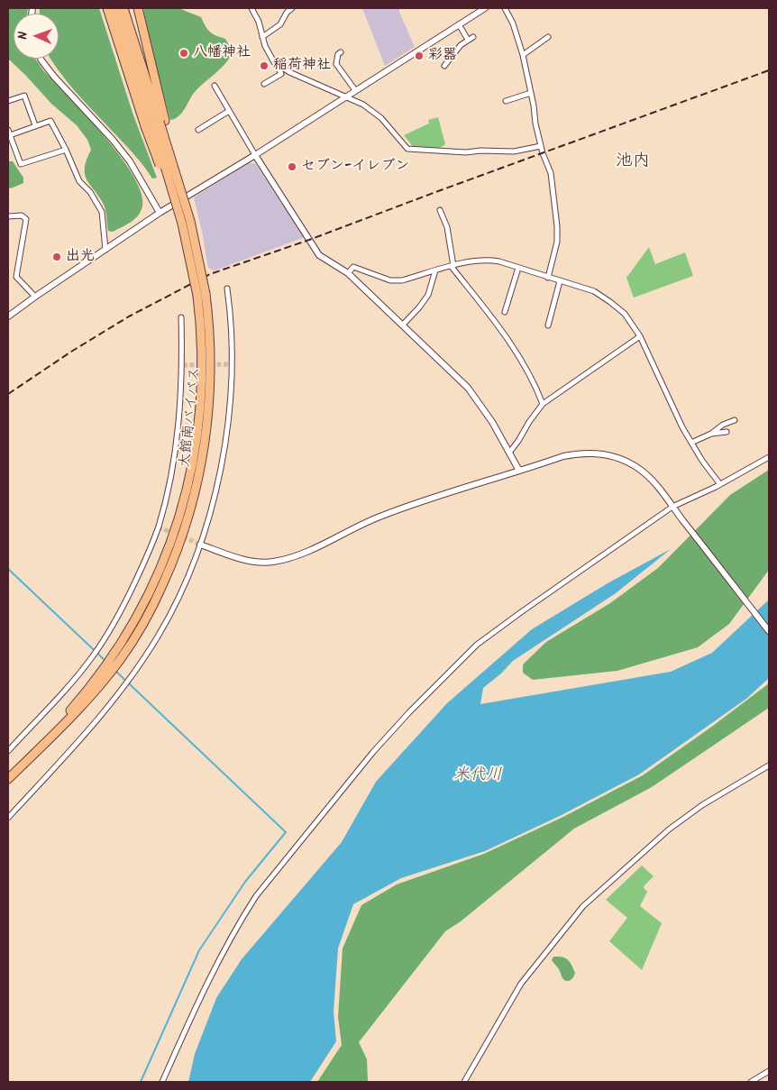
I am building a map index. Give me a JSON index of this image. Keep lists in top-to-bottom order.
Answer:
{
  "streets": {
    "highway": ["大館南バイパス"]
  },
  "districts": ["池内"],
  "water": ["米代川"],
  "places": [
    "八幡神社",
    "彩器",
    "稲荷神社",
    "セブン-イレブン",
    "出光"
  ],
  "north": "left"
}
